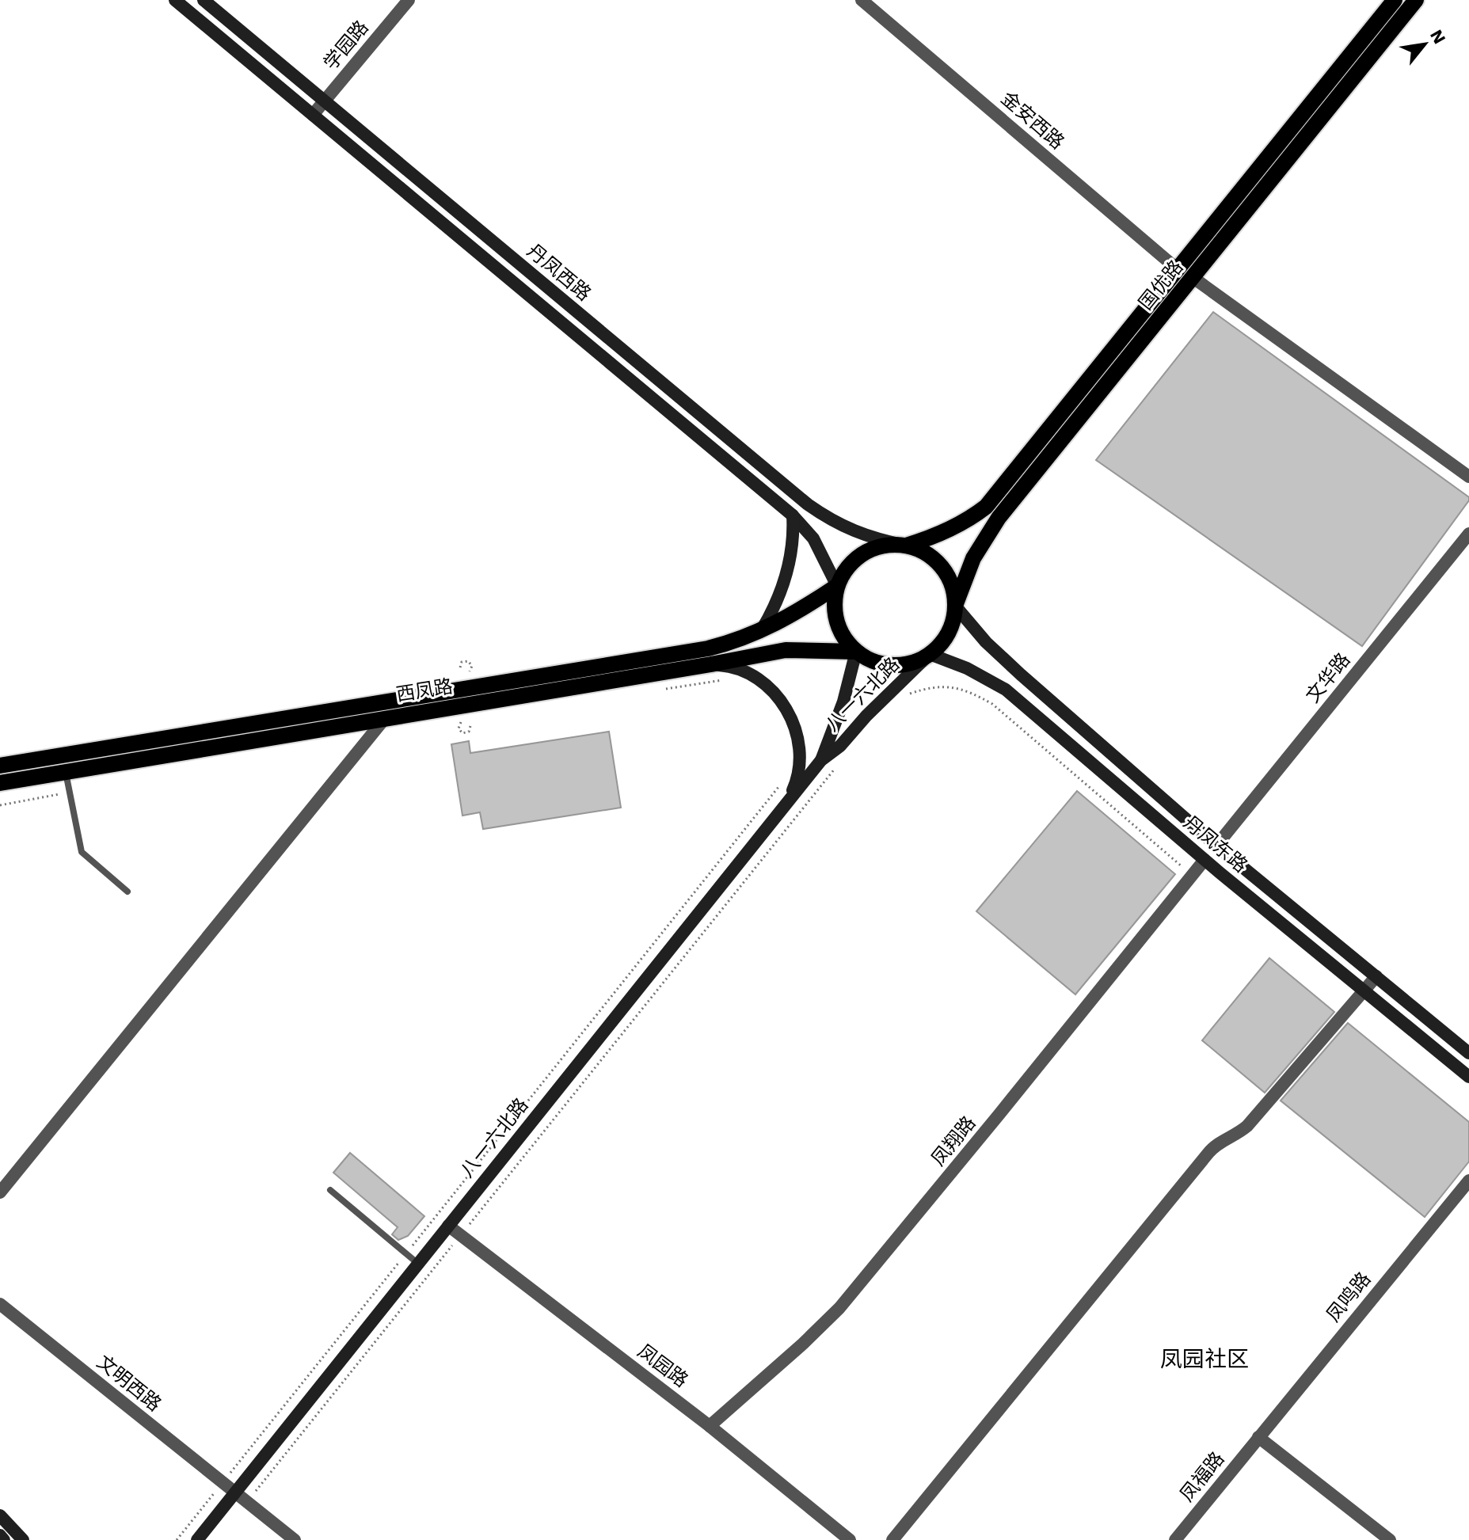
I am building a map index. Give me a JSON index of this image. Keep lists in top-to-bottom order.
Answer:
{
  "streets": {
    "main road": [
      "丹凤西路",
      "国优路",
      "西凤路",
      "八一六北路",
      "丹凤东路"
    ],
    "street": [
      "学园路",
      "金安西路",
      "文华路",
      "凤翔路",
      "凤鸣路",
      "凤园路",
      "文明西路",
      "凤福路"
    ]
  },
  "crossings": [
    ["学园路", "丹凤西路"],
    ["金安西路", "国优路"],
    ["丹凤西路", "国优路"],
    ["丹凤西路", "西凤路"],
    ["丹凤西路", "八一六北路"],
    ["丹凤西路", "丹凤东路"],
    ["国优路", "西凤路"],
    ["国优路", "八一六北路"],
    ["国优路", "丹凤东路"],
    ["文华路", "丹凤东路"],
    ["西凤路", "八一六北路"],
    ["西凤路", "丹凤东路"],
    ["八一六北路", "丹凤东路"],
    ["八一六北路", "凤园路"],
    ["八一六北路", "文明西路"],
    ["丹凤东路", "凤翔路"],
    ["凤翔路", "凤园路"],
    ["凤鸣路", "凤福路"]
  ],
  "districts": ["凤园社区"],
  "north": "top right"
}
